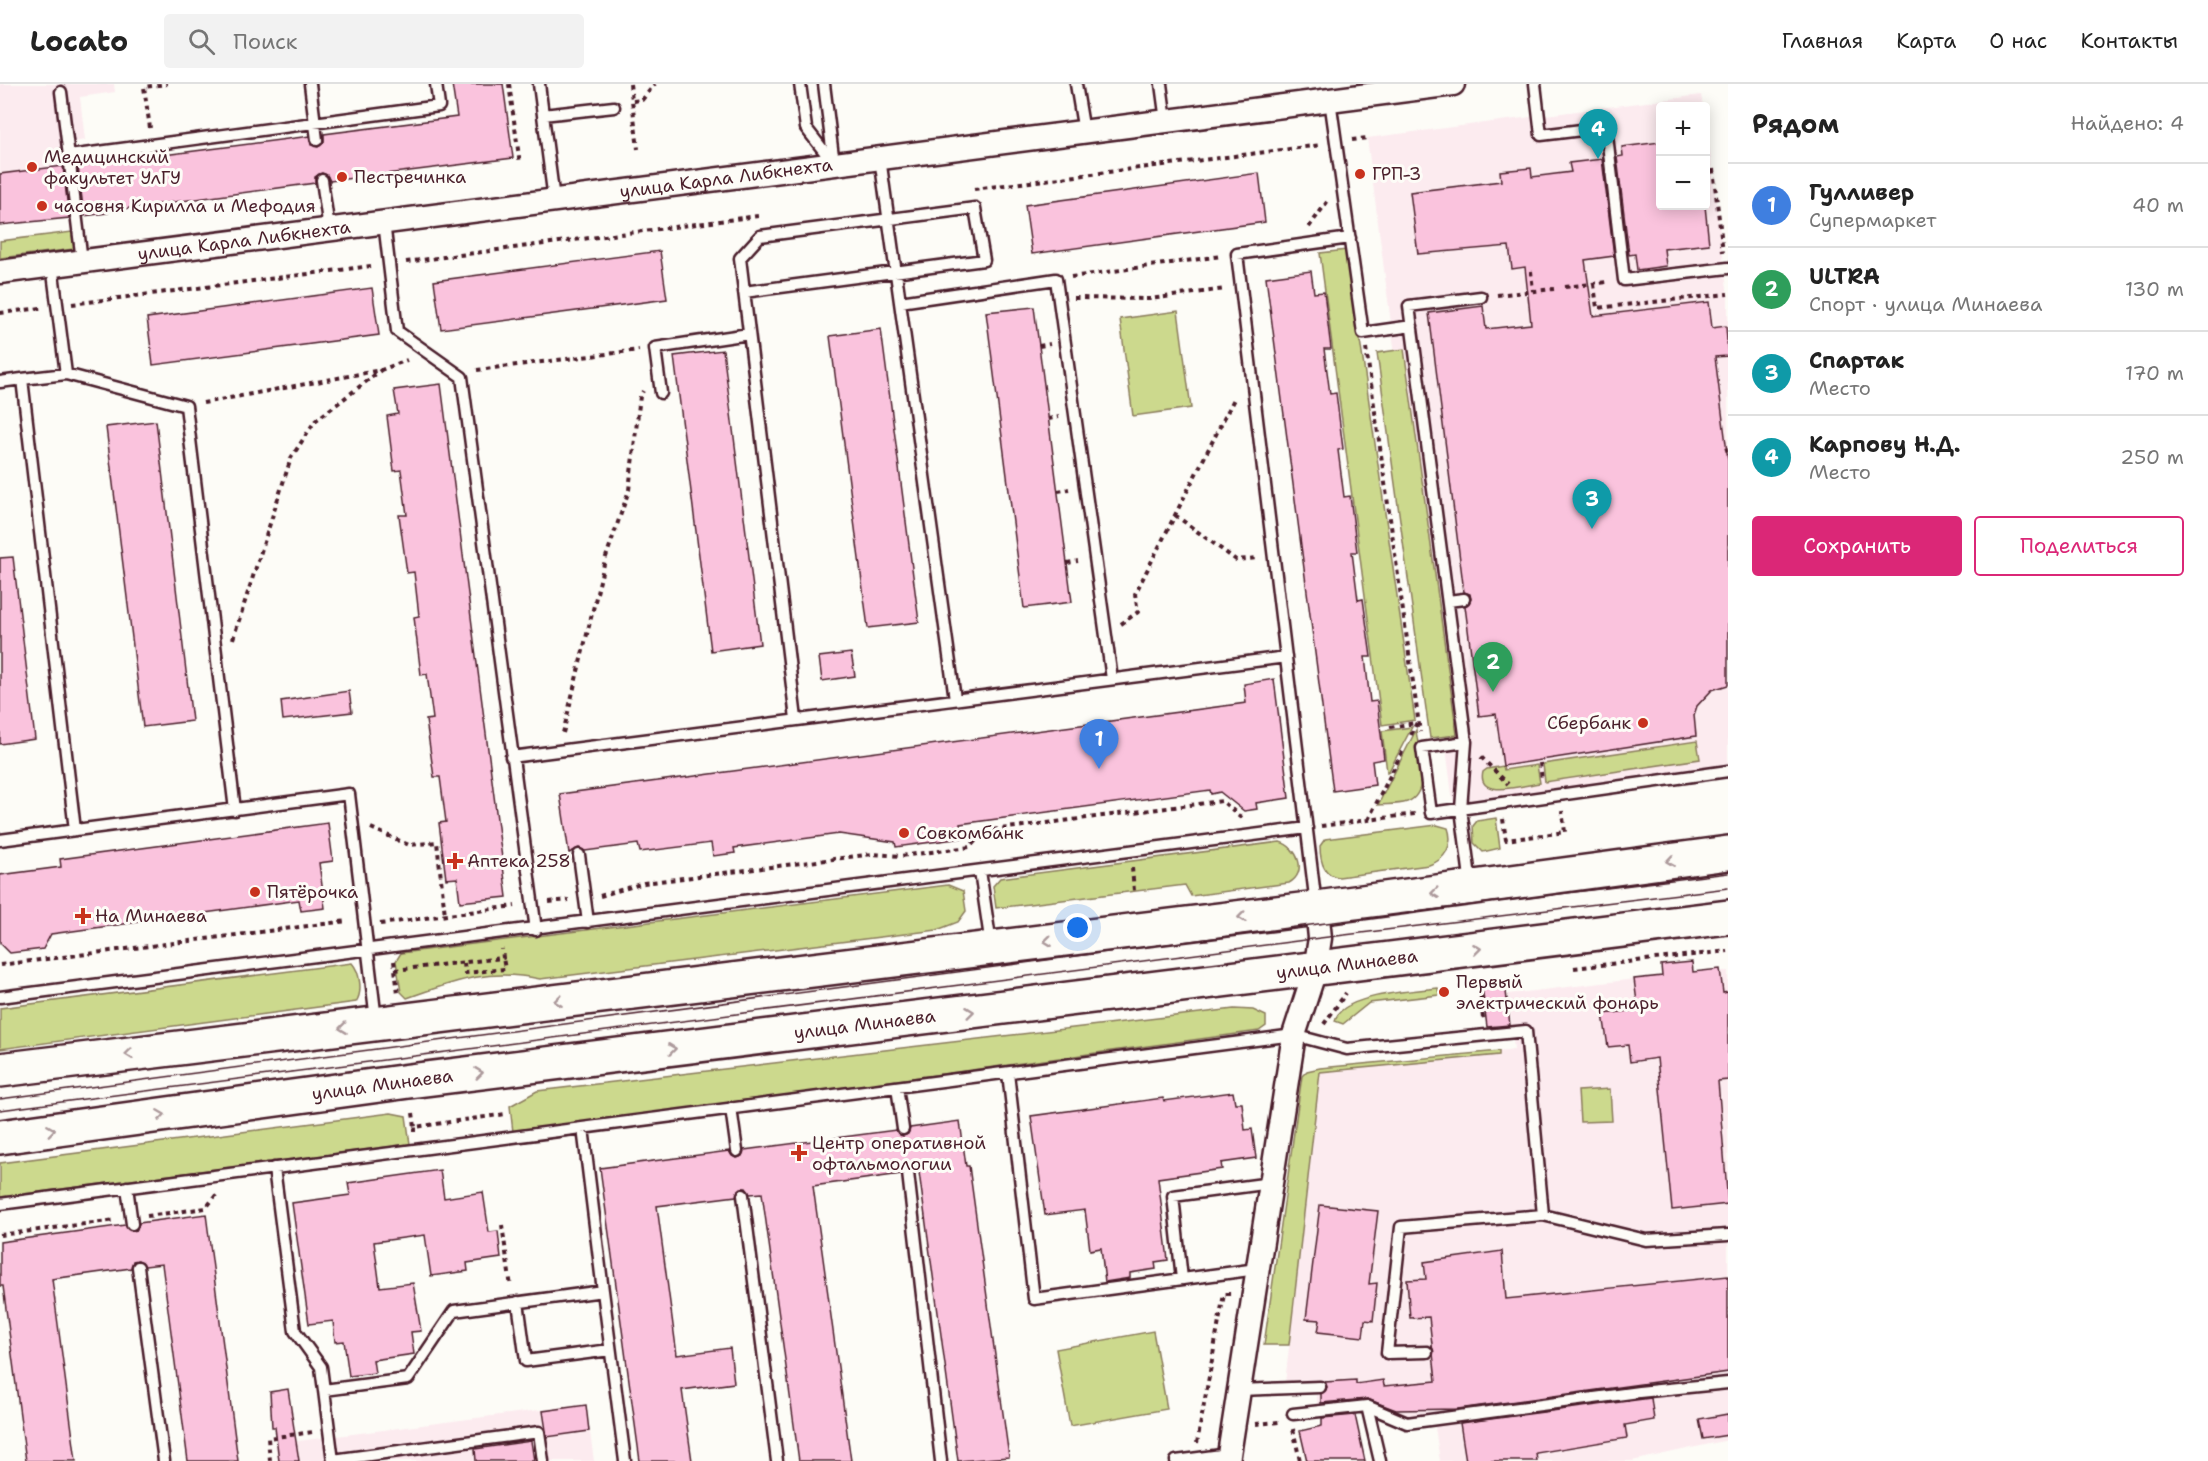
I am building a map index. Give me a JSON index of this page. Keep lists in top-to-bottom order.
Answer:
{
  "streets": {
    "main road": ["улица Минаева"],
    "street": ["улица Карла Либкнехта"]
  },
  "places": {
    "other": [
      "Медицинский факультет УлГУ",
      "ГРП-3",
      "Пестречинка",
      "часовня Кирилла и Мефодия",
      "Сбербанк",
      "Совкомбанк",
      "Пятёрочка",
      "Первый электрический фонарь"
    ],
    "health": ["Аптека 258", "На Минаева", "Центр оперативной офтальмологии"]
  },
  "page": {
    "header": "Locato",
    "search": "Поиск",
    "nav": [
      "Главная",
      "Карта",
      "О нас",
      "Контакты"
    ],
    "heading": ["Рядом", "Найдено: 4"],
    "map_buttons": ["+", "−"],
    "pins": [
      "4",
      "3",
      "2",
      "1"
    ],
    "list": [
      {
        "mark": "1",
        "name": "Гулливер",
        "note": "Супермаркет",
        "value": "40 m"
      },
      {
        "mark": "2",
        "name": "ULTRA",
        "note": "Спорт · улица Минаева",
        "value": "130 m"
      },
      {
        "mark": "3",
        "name": "Спартак",
        "note": "Место",
        "value": "170 m"
      },
      {
        "mark": "4",
        "name": "Карпову Н.Д.",
        "note": "Место",
        "value": "250 m"
      }
    ],
    "buttons": ["Сохранить", "Поделиться"]
  }
}
